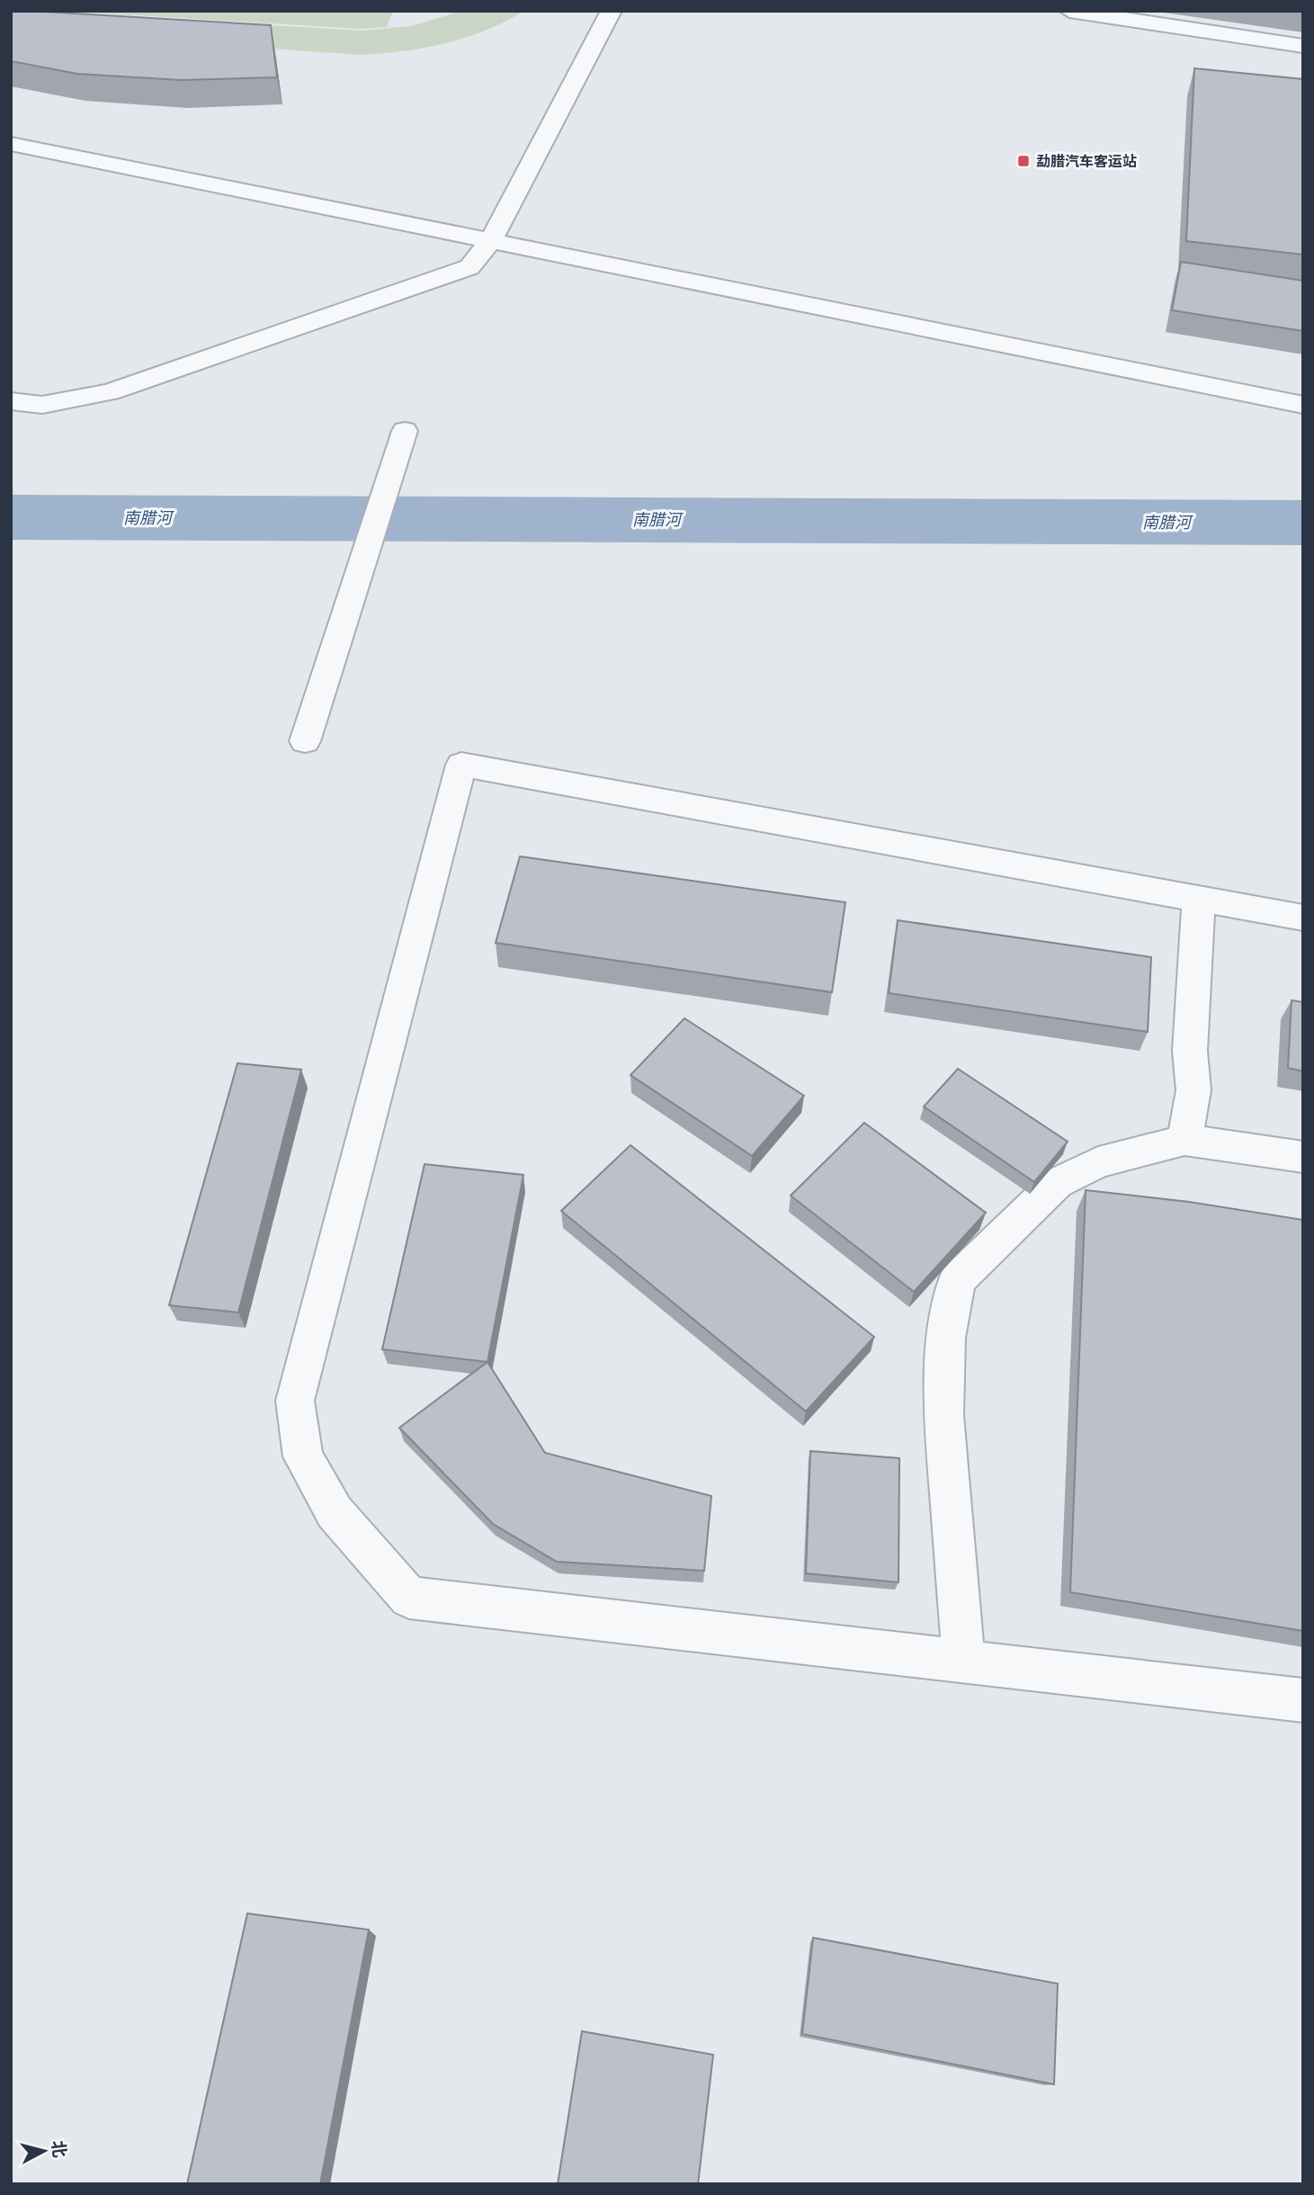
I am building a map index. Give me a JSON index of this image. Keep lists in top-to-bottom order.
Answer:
{
  "water": ["南腊河"],
  "places": {
    "transit": ["勐腊汽车客运站"]
  },
  "north": "right"
}
